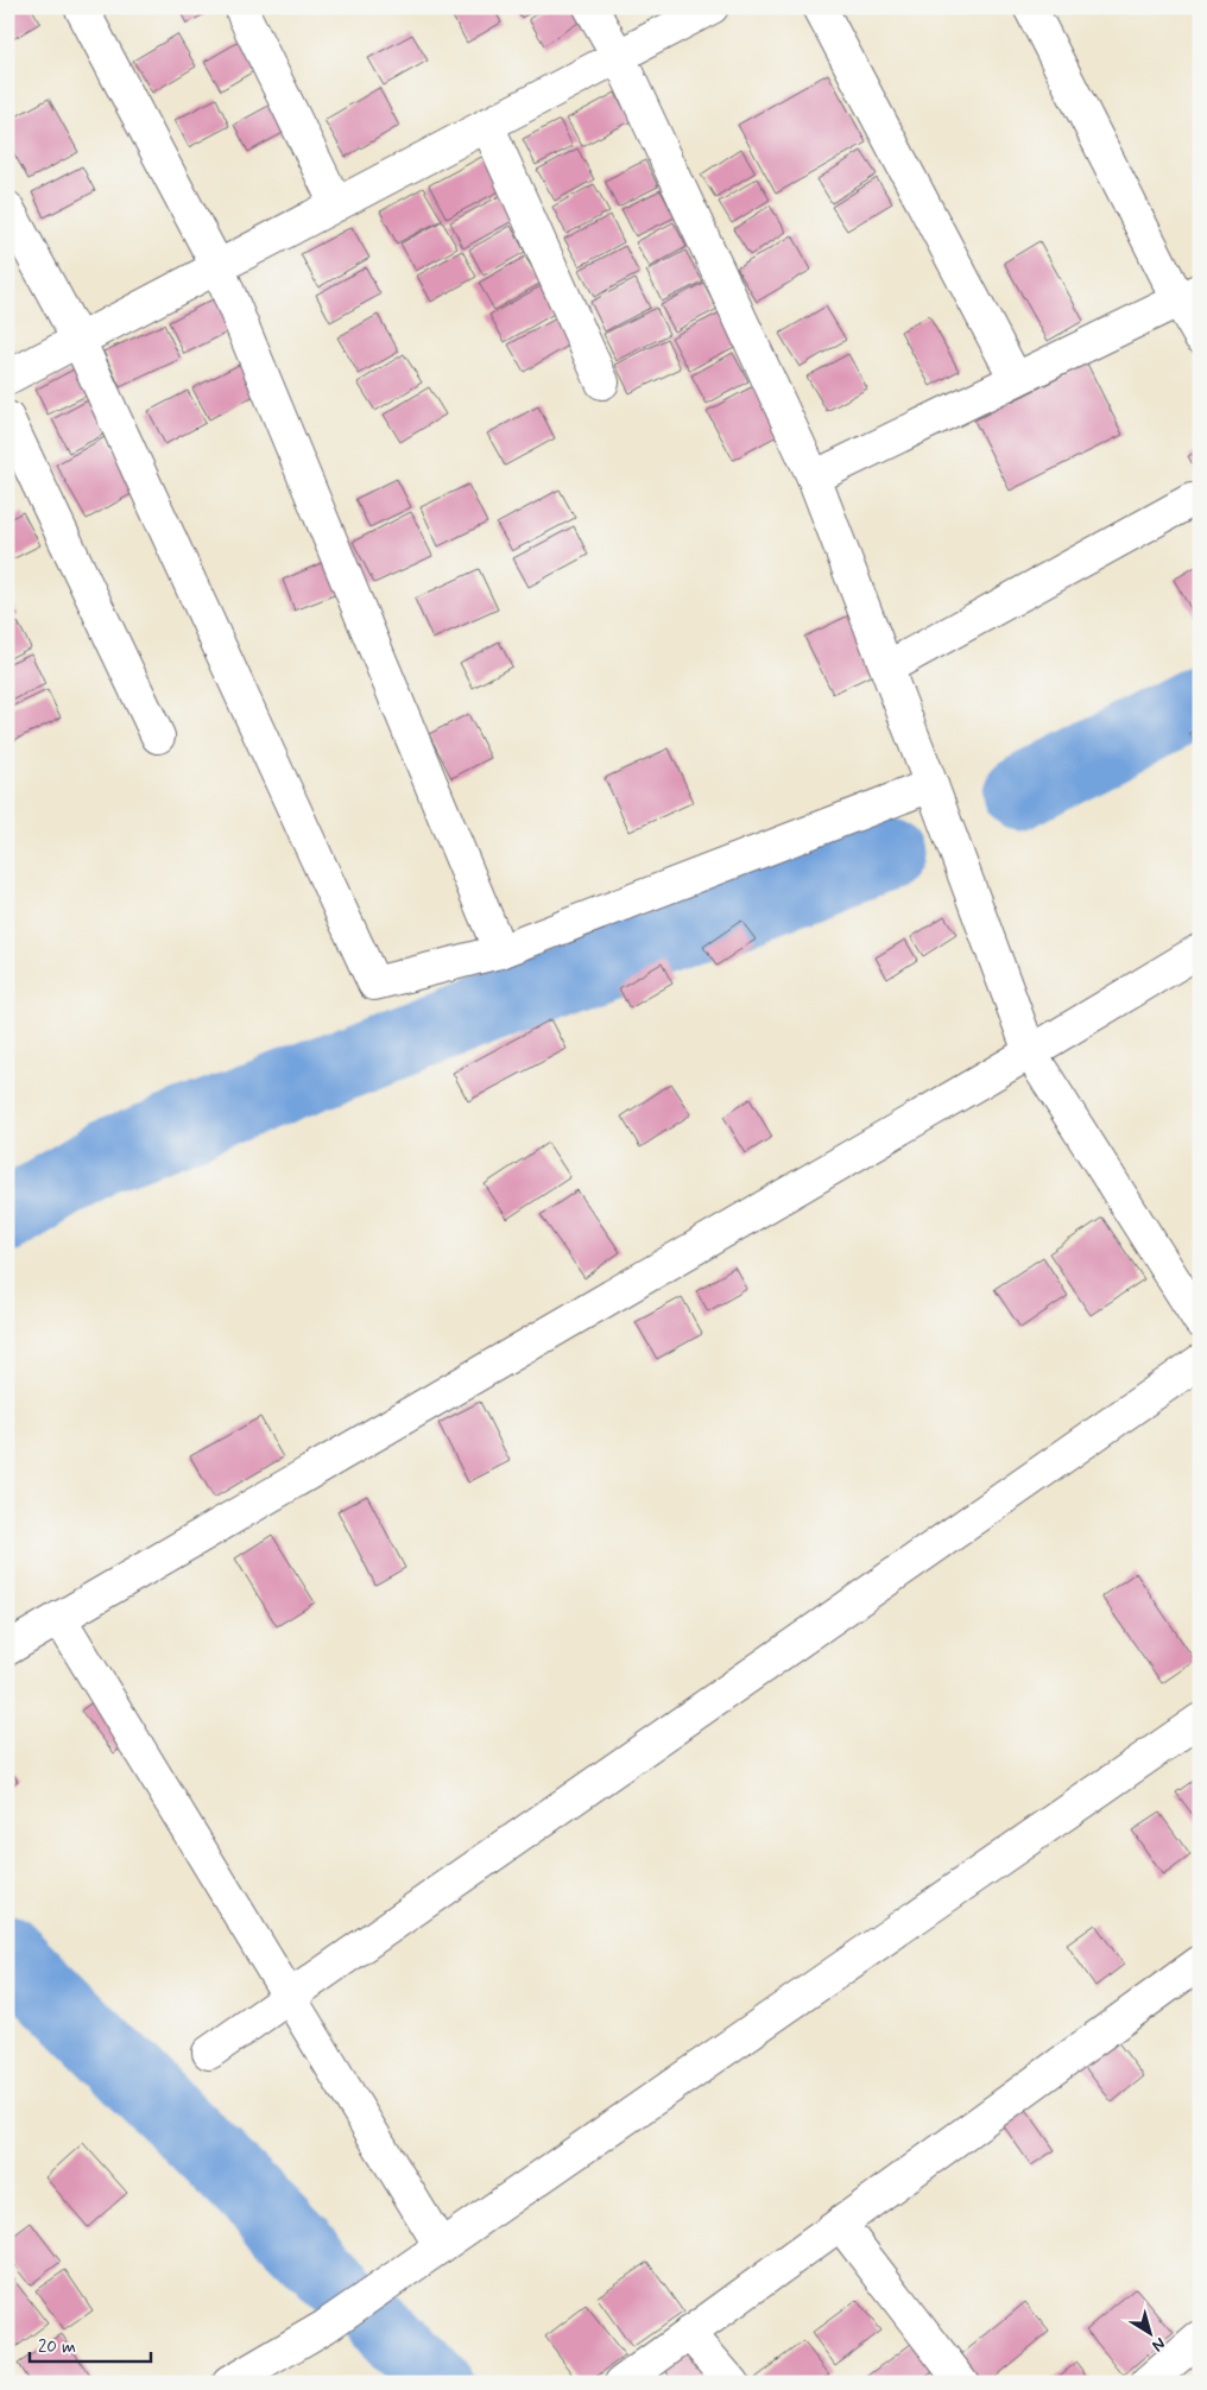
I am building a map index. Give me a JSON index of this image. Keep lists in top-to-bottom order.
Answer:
{
  "scale_bar": "20 m",
  "north": "bottom right"
}
